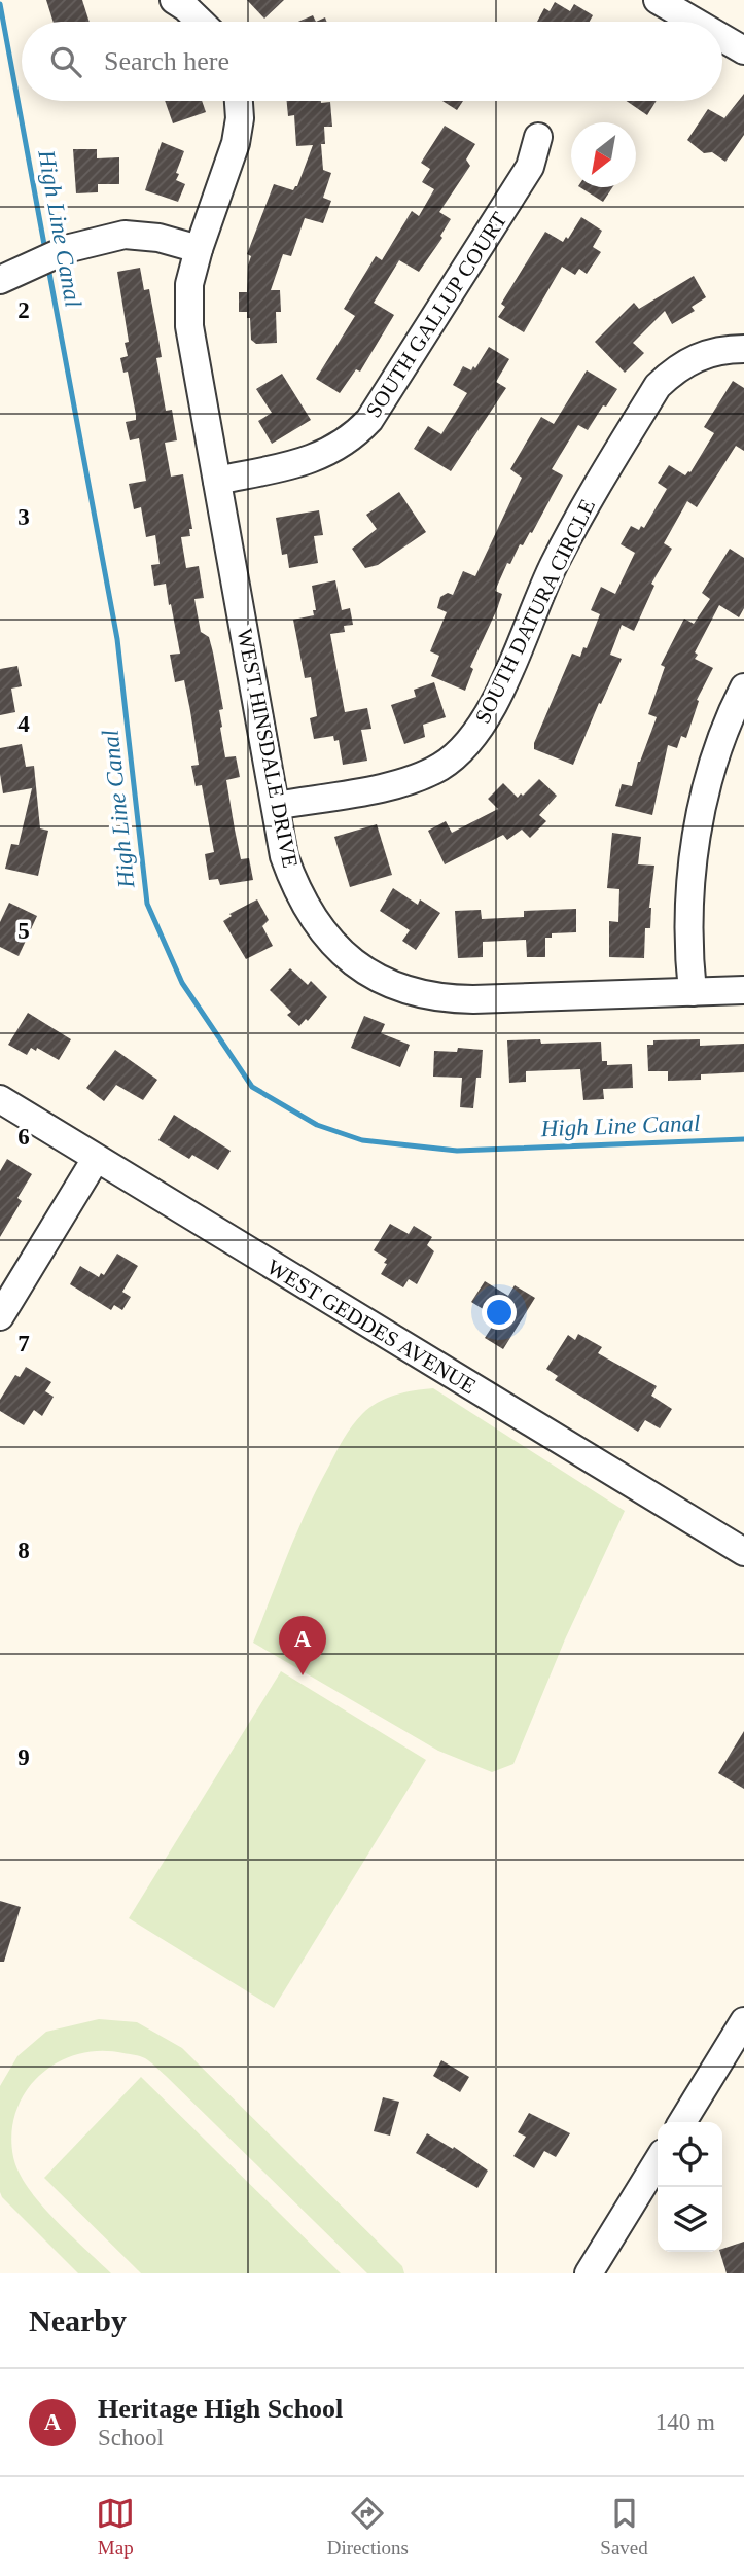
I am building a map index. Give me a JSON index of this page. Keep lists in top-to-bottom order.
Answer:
{
  "streets": {
    "street": [
      "SOUTH GALLUP COURT",
      "SOUTH DATURA CIRCLE",
      "WEST HINSDALE DRIVE",
      "WEST GEDDES AVENUE"
    ]
  },
  "crossings": [
    ["SOUTH GALLUP COURT", "WEST HINSDALE DRIVE"],
    ["SOUTH DATURA CIRCLE", "WEST HINSDALE DRIVE"]
  ],
  "water": ["High Line Canal"],
  "north": "bottom left",
  "page": {
    "search": "Search here",
    "pins": "A",
    "heading": "Nearby",
    "list": [
      {
        "mark": "A",
        "name": "Heritage High School",
        "note": "School",
        "value": "140 m"
      }
    ],
    "nav": ["Map", "Directions", "Saved"]
  },
  "grid": {
    "rows": [
      "2",
      "3",
      "4",
      "5",
      "6",
      "7",
      "8",
      "9"
    ]
  }
}
